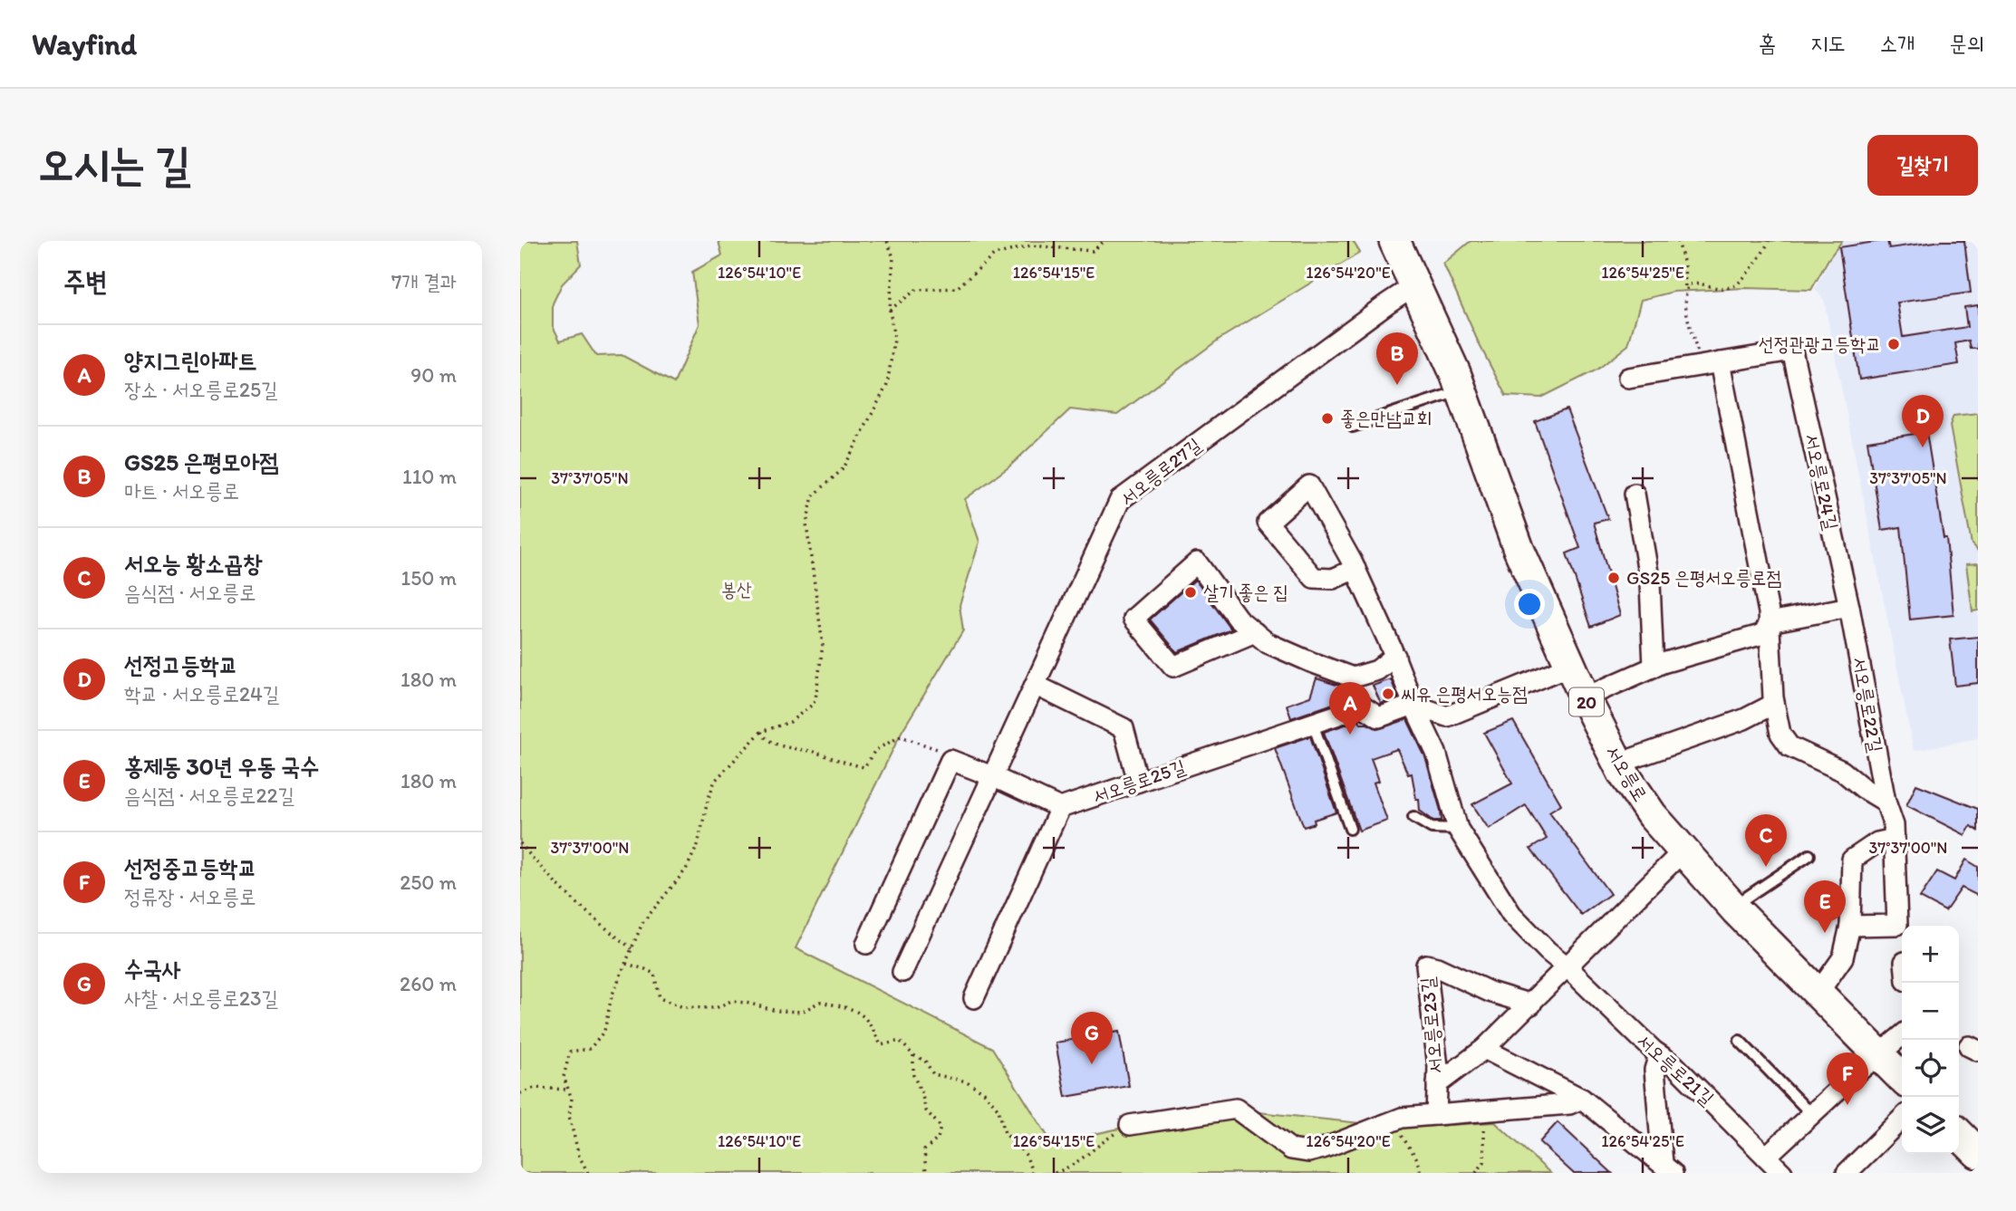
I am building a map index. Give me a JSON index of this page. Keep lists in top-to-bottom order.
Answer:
{
  "streets": {
    "main road": ["20", "서오릉로"],
    "street": [
      "서오릉로27길",
      "서오릉로24길",
      "서오릉로22길",
      "서오릉로25길",
      "서오릉로23길",
      "서오릉로21길"
    ]
  },
  "crossings": [
    ["서오릉로27길", "서오릉로"],
    ["서오릉로24길", "서오릉로22길"],
    ["서오릉로", "서오릉로23길"],
    ["서오릉로23길", "서오릉로21길"]
  ],
  "parks": ["봉산"],
  "places": [
    "선정관광고등학교",
    "좋은만남교회",
    "GS25 은평서오릉로점",
    "살기 좋은 집",
    "씨유 은평서오능점"
  ],
  "page": {
    "header": "Wayfind",
    "nav": [
      "홈",
      "지도",
      "소개",
      "문의"
    ],
    "buttons": "길찾기",
    "title": "오시는 길",
    "heading": ["주변", "7개 결과"],
    "list": [
      {
        "mark": "A",
        "name": "양지그린아파트",
        "note": "장소 · 서오릉로25길",
        "value": "90 m"
      },
      {
        "mark": "B",
        "name": "GS25 은평모아점",
        "note": "마트 · 서오릉로",
        "value": "110 m"
      },
      {
        "mark": "C",
        "name": "서오능 황소곱창",
        "note": "음식점 · 서오릉로",
        "value": "150 m"
      },
      {
        "mark": "D",
        "name": "선정고등학교",
        "note": "학교 · 서오릉로24길",
        "value": "180 m"
      },
      {
        "mark": "E",
        "name": "홍제동 30년 우동 국수",
        "note": "음식점 · 서오릉로22길",
        "value": "180 m"
      },
      {
        "mark": "F",
        "name": "선정중고등학교",
        "note": "정류장 · 서오릉로",
        "value": "250 m"
      },
      {
        "mark": "G",
        "name": "수국사",
        "note": "사찰 · 서오릉로23길",
        "value": "260 m"
      }
    ],
    "pins": [
      "B",
      "D",
      "A",
      "C",
      "E",
      "G",
      "F"
    ],
    "map_buttons": ["+", "−"]
  },
  "coordinates": [
    "126°54'10\"E",
    "126°54'15\"E",
    "126°54'20\"E",
    "126°54'25\"E",
    "37°37'05\"N",
    "37°37'00\"N"
  ]
}
